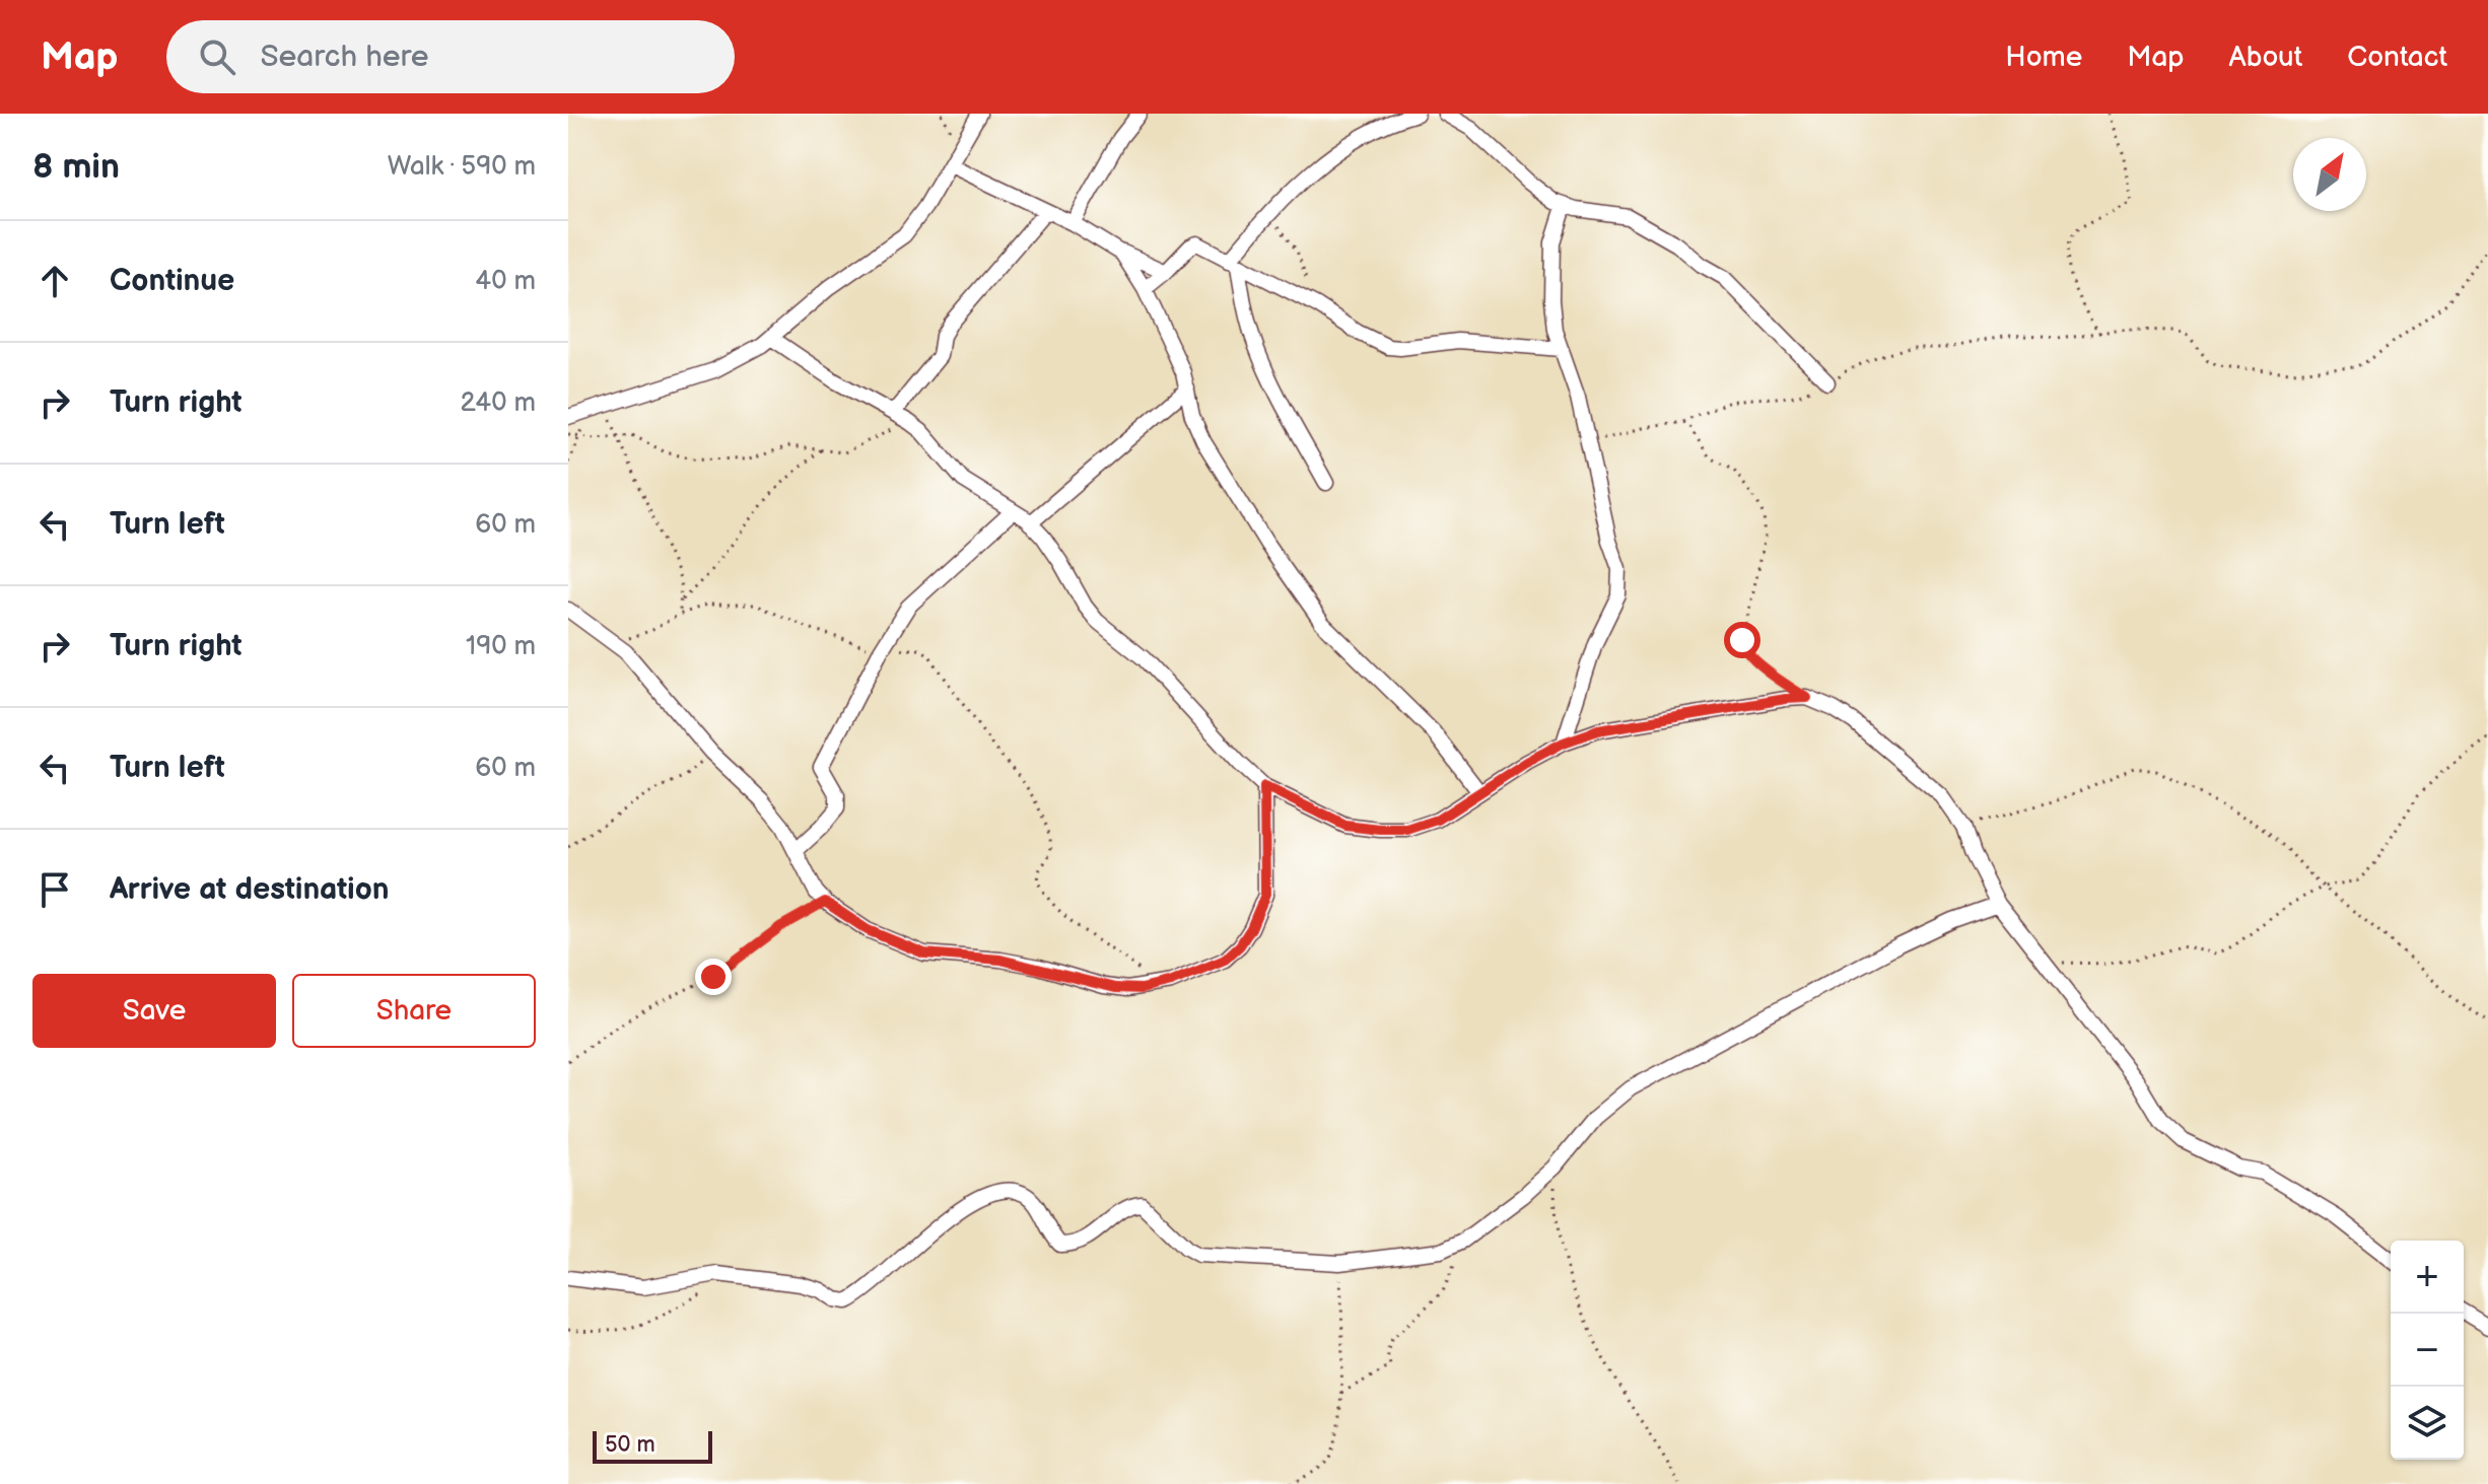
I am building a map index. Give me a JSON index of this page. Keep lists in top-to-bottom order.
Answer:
{
  "scale_bar": "50 m",
  "north": "top right",
  "page": {
    "header": "Map",
    "search": "Search here",
    "nav": [
      "Home",
      "Map",
      "About",
      "Contact"
    ],
    "heading": ["8 min", "Walk · 590 m"],
    "list": [
      ["Continue", "40 m"],
      ["Turn right", "240 m"],
      ["Turn left", "60 m"],
      ["Turn right", "190 m"],
      ["Turn left", "60 m"],
      "Arrive at destination"
    ],
    "buttons": ["Save", "Share"],
    "map_buttons": ["+", "−"],
    "scale": "50 m"
  }
}
